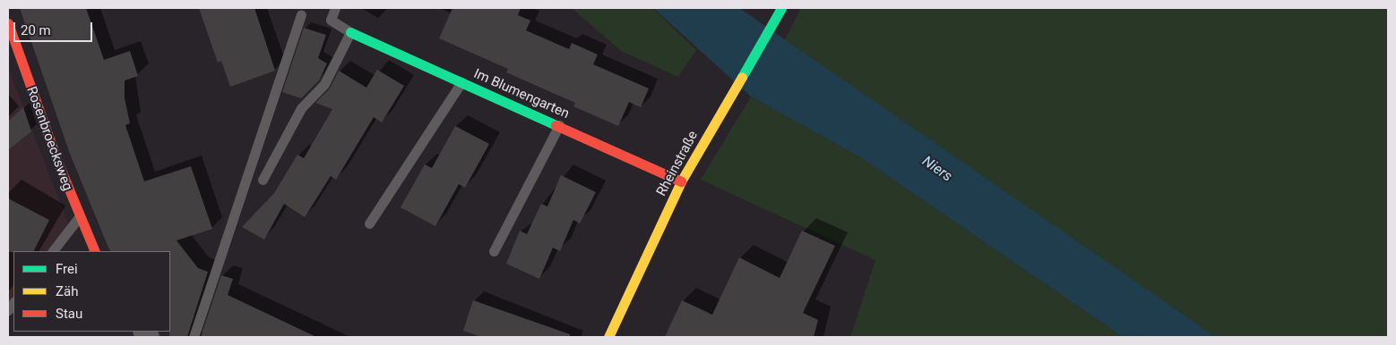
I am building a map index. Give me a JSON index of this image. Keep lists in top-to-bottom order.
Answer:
{
  "streets": {
    "street": ["Im Blumengarten", "Rosenbroecksweg", "Rheinstraße"]
  },
  "crossings": [
    ["Im Blumengarten", "Rheinstraße"]
  ],
  "water": ["Niers"],
  "legend": ["Frei", "Zäh", "Stau"],
  "scale_bar": "20 m"
}
